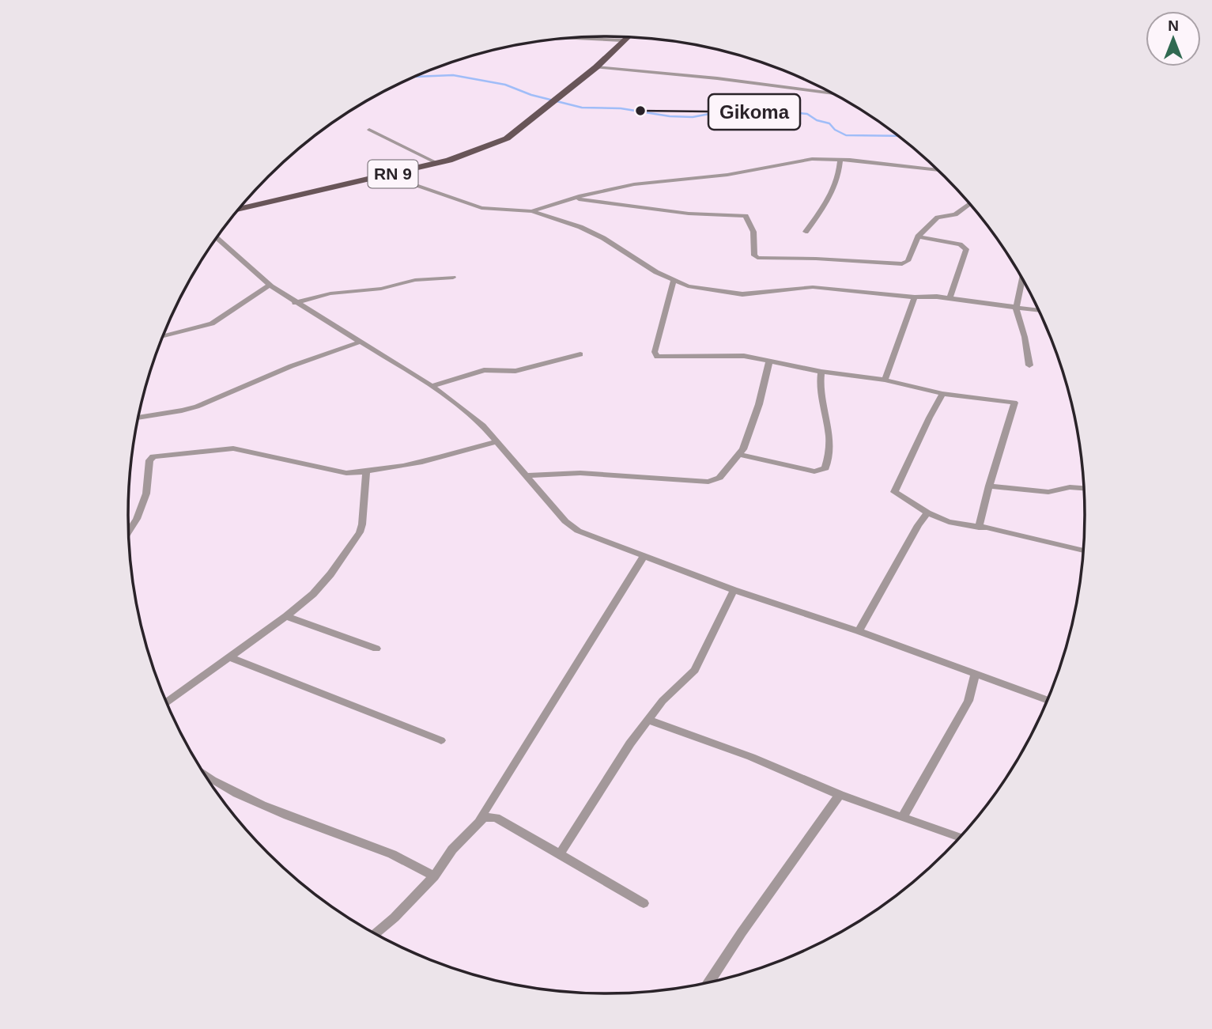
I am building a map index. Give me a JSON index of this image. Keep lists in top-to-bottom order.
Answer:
{
  "streets": {
    "main road": ["RN 9"]
  },
  "places": ["Gikoma"],
  "north": "top"
}
